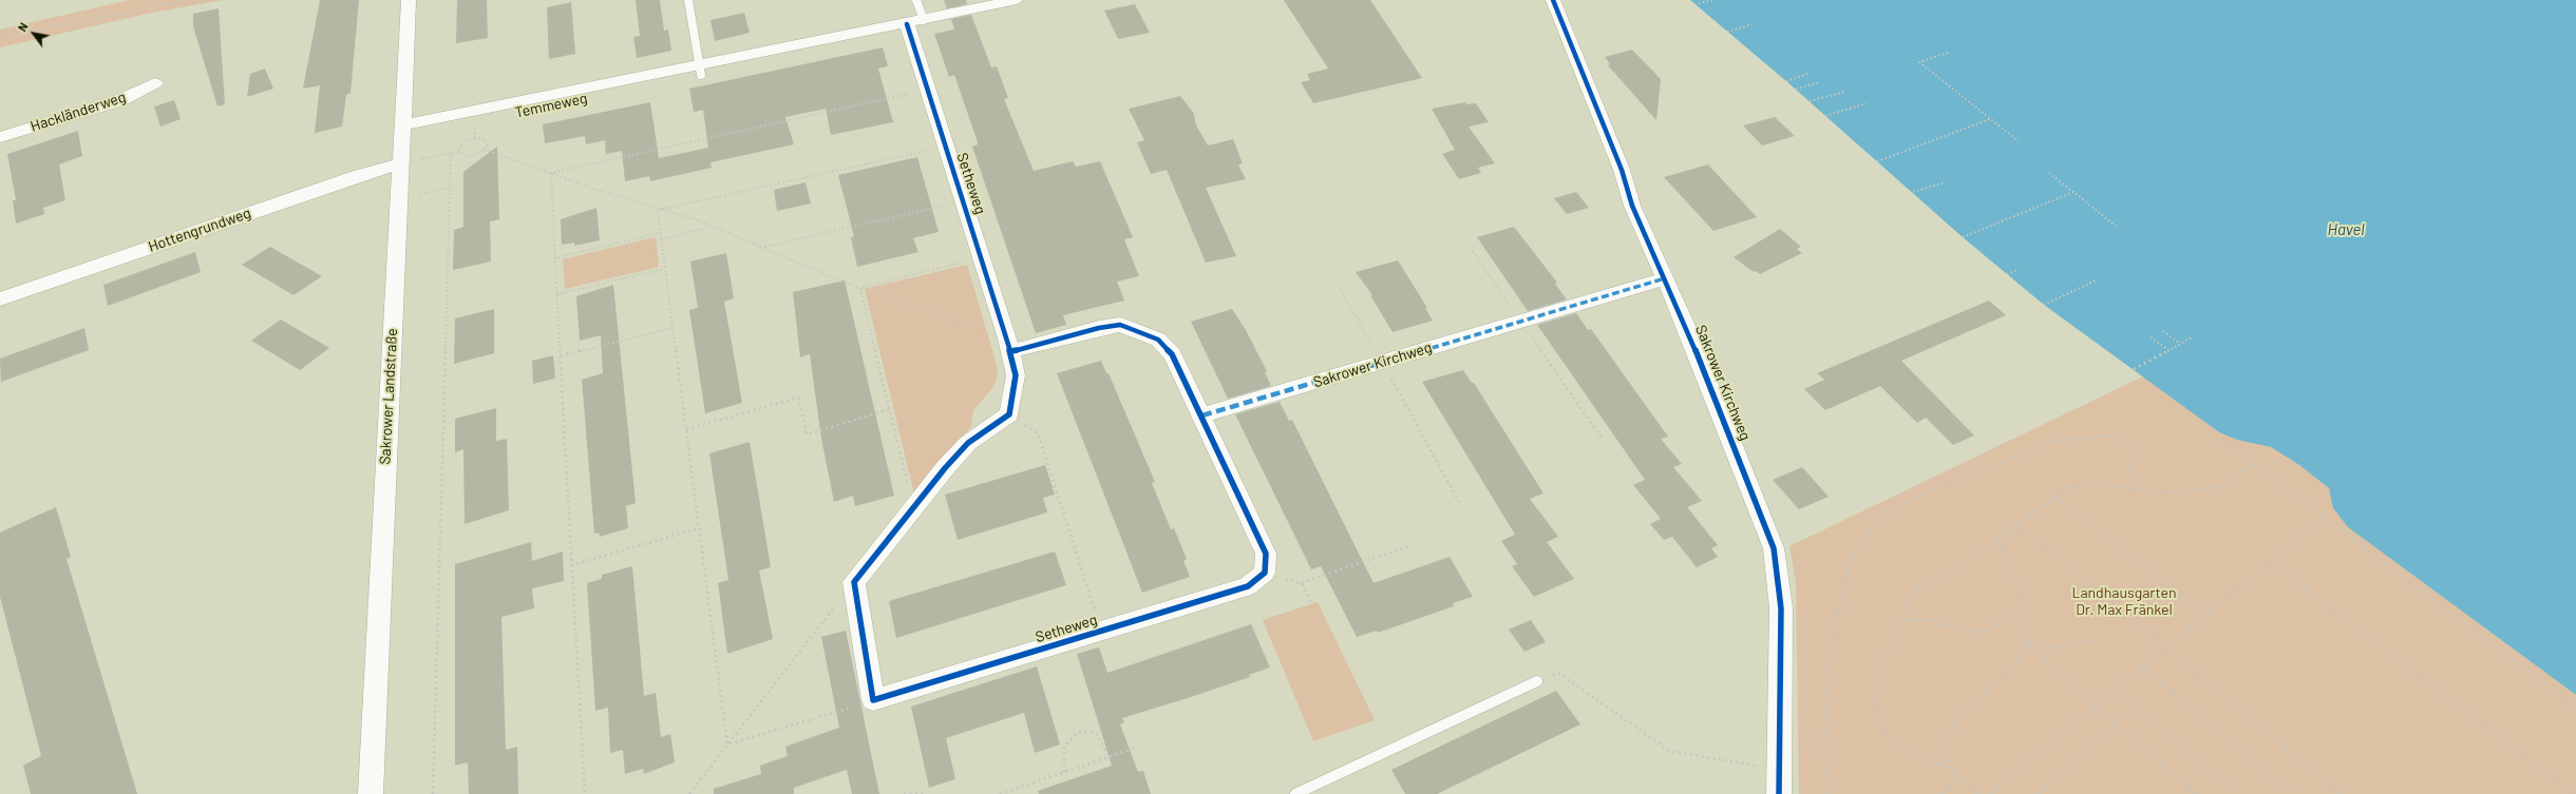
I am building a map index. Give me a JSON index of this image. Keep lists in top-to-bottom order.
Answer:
{
  "streets": {
    "street": [
      "Temmeweg",
      "Hackländerweg",
      "Setheweg",
      "Hottengrundweg",
      "Sakrower Kirchweg",
      "Sakrower Landstraße"
    ]
  },
  "crossings": [
    ["Temmeweg", "Setheweg"],
    ["Temmeweg", "Sakrower Landstraße"],
    ["Hottengrundweg", "Sakrower Landstraße"]
  ],
  "water": ["Havel"],
  "parks": ["Landhausgarten Dr. Max Fränkel"],
  "north": "top left"
}
